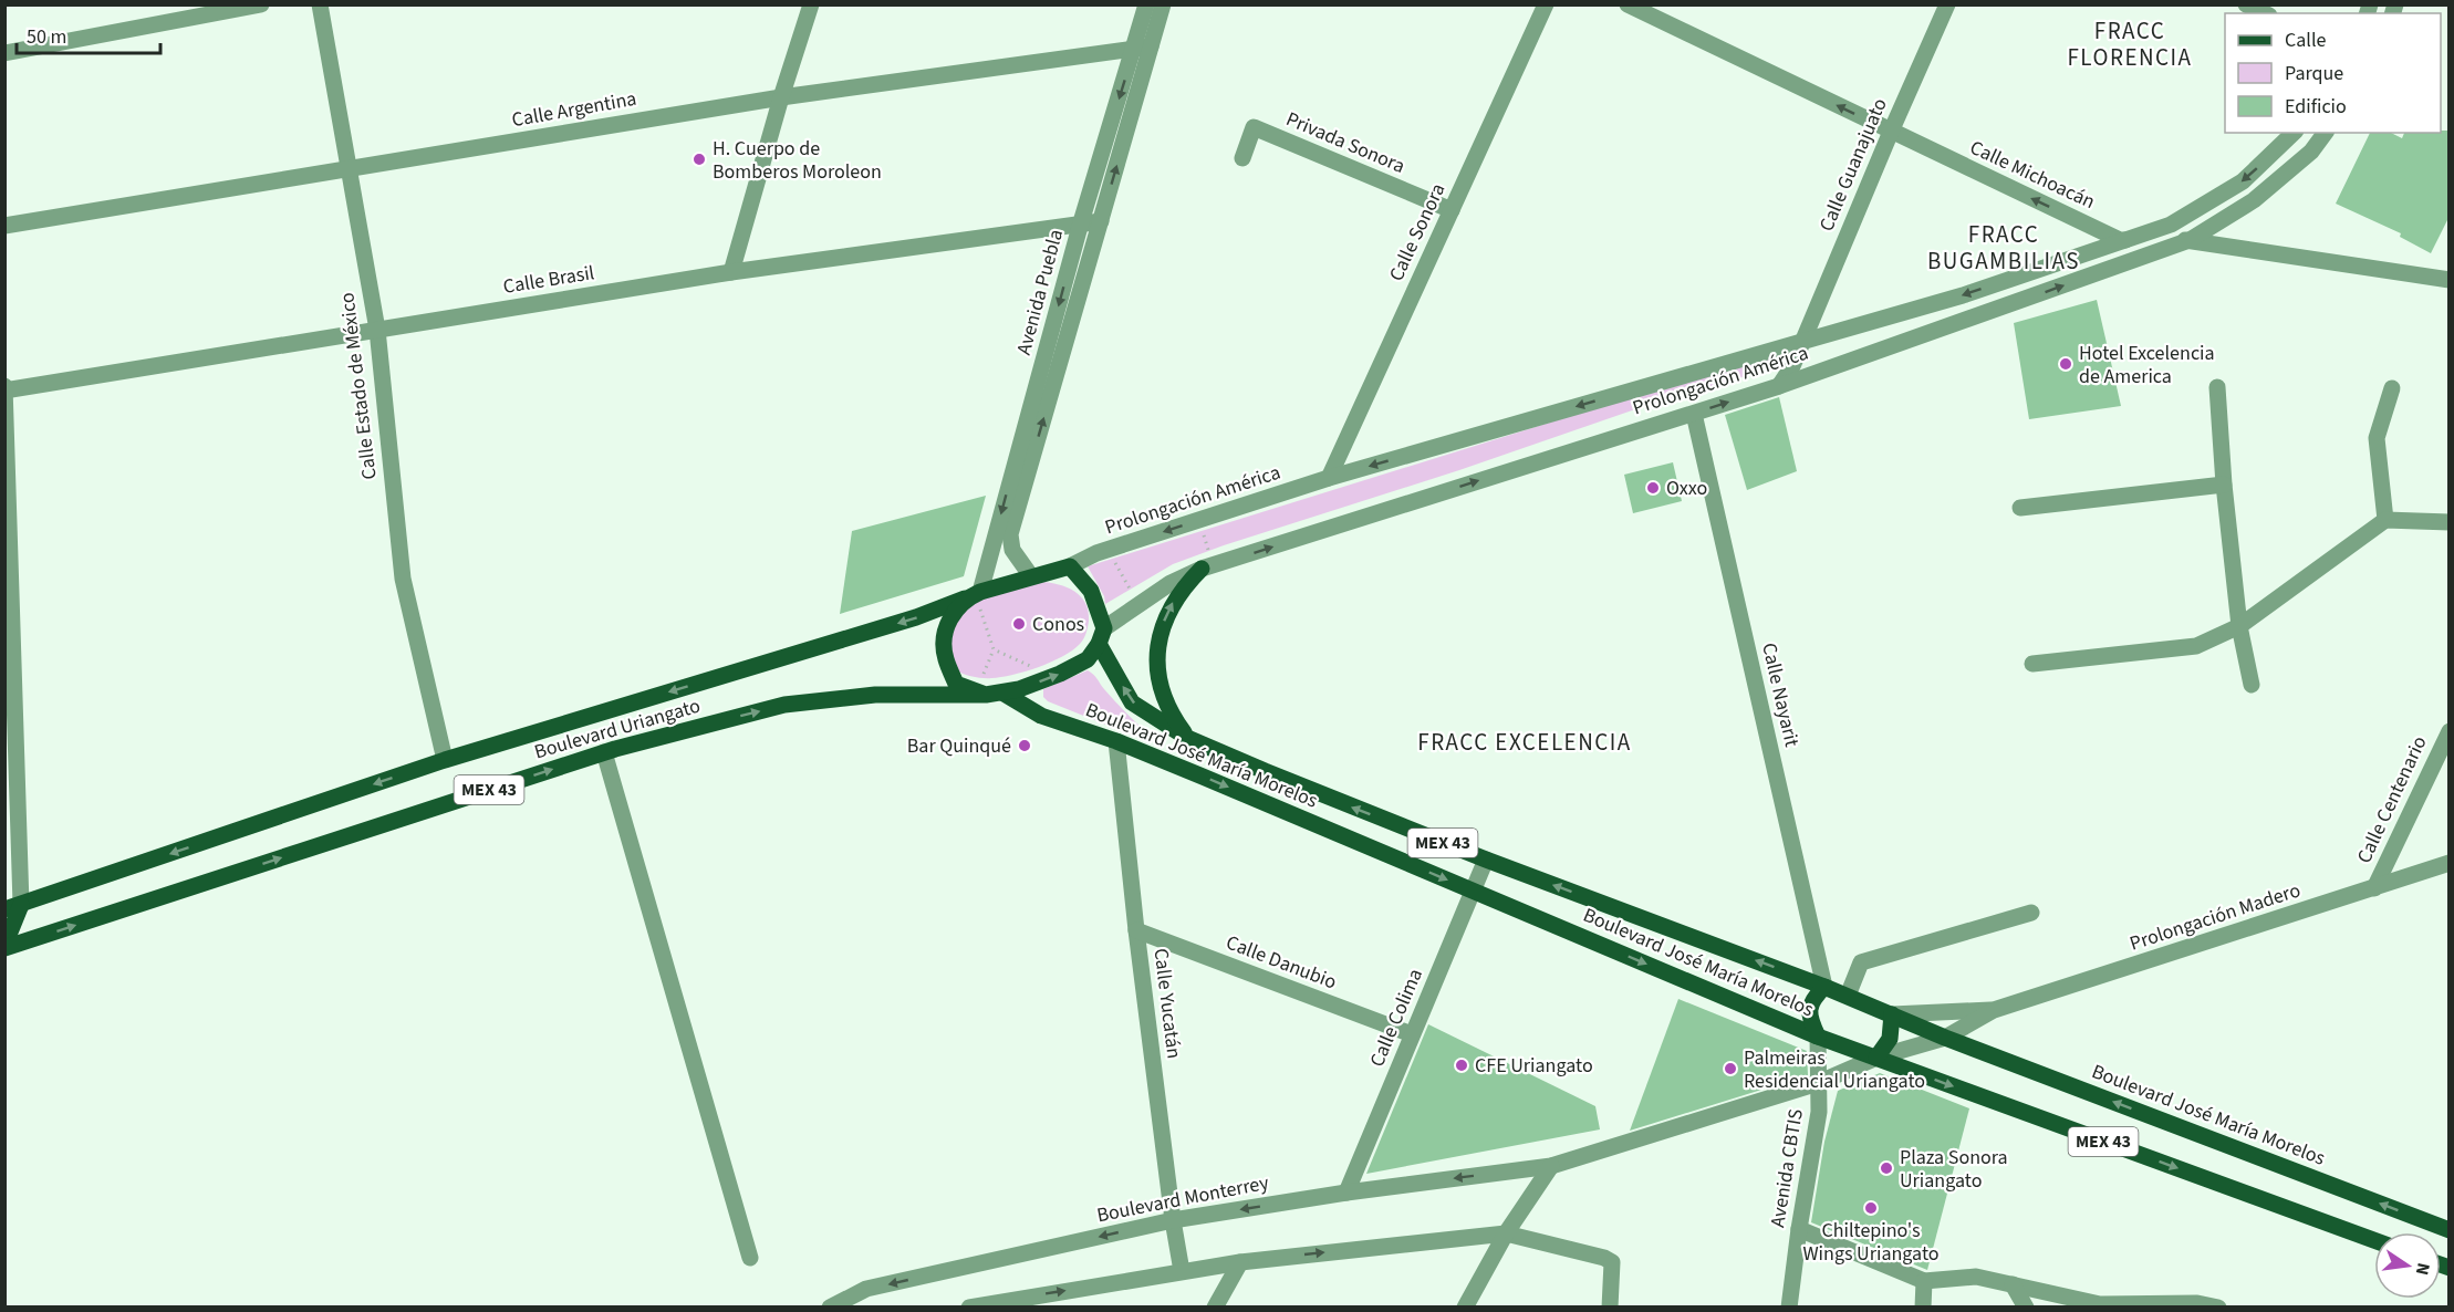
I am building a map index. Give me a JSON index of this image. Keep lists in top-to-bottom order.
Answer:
{
  "streets": {
    "main road": ["Boulevard Uriangato", "Boulevard José María Morelos", "MEX 43"],
    "street": [
      "Calle Argentina",
      "Privada Sonora",
      "Calle Guanajuato",
      "Calle Michoacán",
      "Calle Sonora",
      "Calle Brasil",
      "Avenida Puebla",
      "Prolongación América",
      "Calle Estado de México",
      "Calle Nayarit",
      "Calle Centenario",
      "Prolongación Madero",
      "Calle Danubio",
      "Calle Yucatán",
      "Calle Colima",
      "Avenida CBTIS",
      "Boulevard Monterrey"
    ]
  },
  "crossings": [
    ["Calle Argentina", "Avenida Puebla"],
    ["Calle Argentina", "Calle Estado de México"],
    ["Privada Sonora", "Calle Sonora"],
    ["Calle Guanajuato", "Calle Michoacán"],
    ["Calle Guanajuato", "Prolongación América"],
    ["Calle Michoacán", "Prolongación América"],
    ["Calle Sonora", "Prolongación América"],
    ["Calle Brasil", "Avenida Puebla"],
    ["Calle Brasil", "Calle Estado de México"],
    ["Avenida Puebla", "Prolongación América"],
    ["Avenida Puebla", "Boulevard Uriangato"],
    ["Avenida Puebla", "Boulevard José María Morelos"],
    ["Avenida Puebla", "MEX 43"],
    ["Prolongación América", "Calle Nayarit"],
    ["Prolongación América", "Boulevard Uriangato"],
    ["Prolongación América", "Boulevard José María Morelos"],
    ["Prolongación América", "MEX 43"],
    ["Calle Estado de México", "Boulevard Uriangato"],
    ["Calle Nayarit", "Boulevard José María Morelos"],
    ["Boulevard Uriangato", "Boulevard José María Morelos"],
    ["Boulevard Uriangato", "MEX 43"],
    ["Boulevard José María Morelos", "MEX 43"],
    ["Boulevard José María Morelos", "Prolongación Madero"],
    ["Boulevard José María Morelos", "Calle Yucatán"],
    ["Boulevard José María Morelos", "Calle Colima"],
    ["Boulevard José María Morelos", "Avenida CBTIS"],
    ["Boulevard José María Morelos", "Boulevard Monterrey"],
    ["Calle Centenario", "Prolongación Madero"],
    ["Prolongación Madero", "Boulevard Monterrey"],
    ["Calle Danubio", "Calle Yucatán"],
    ["Calle Danubio", "Calle Colima"],
    ["Calle Yucatán", "Boulevard Monterrey"],
    ["Calle Colima", "Boulevard Monterrey"],
    ["Avenida CBTIS", "Boulevard Monterrey"]
  ],
  "one_way": ["Calle Michoacán"],
  "districts": ["FRACC FLORENCIA", "FRACC BUGAMBILIAS", "FRACC EXCELENCIA"],
  "places": [
    "H. Cuerpo de Bomberos Moroleon",
    "Hotel Excelencia de America",
    "Oxxo",
    "Conos",
    "Bar Quinqué",
    "CFE Uriangato",
    "Palmeiras Residencial Uriangato",
    "Plaza Sonora Uriangato",
    "Chiltepino's Wings Uriangato"
  ],
  "legend": ["Calle", "Parque", "Edificio"],
  "scale_bar": "50 m",
  "north": "right"
}
